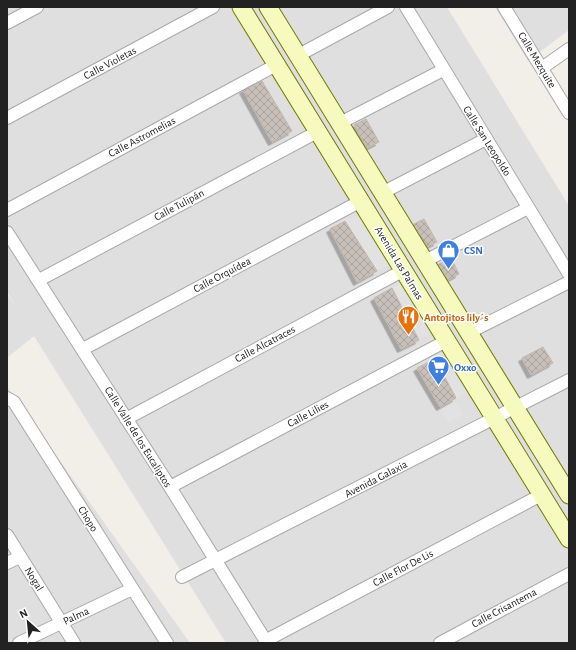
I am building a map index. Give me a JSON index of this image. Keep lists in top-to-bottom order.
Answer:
{
  "streets": {
    "street": [
      "Calle Mezquite",
      "Calle Violetas",
      "Calle Astromelias",
      "Calle San Leopoldo",
      "Calle Tulipán",
      "Avenida Las Palmas",
      "Calle Orquídea",
      "Calle Alcatraces",
      "Calle Lilies",
      "Calle Valle de los Eucaliptos",
      "Avenida Galaxia",
      "Chopo",
      "Calle Flor De Lis",
      "Nogal",
      "Calle Crisantema",
      "Palma"
    ]
  },
  "crossings": [
    ["Calle Astromelias", "Avenida Las Palmas"],
    ["Calle Tulipán", "Avenida Las Palmas"],
    ["Calle Tulipán", "Calle Valle de los Eucaliptos"],
    ["Avenida Las Palmas", "Calle Orquídea"],
    ["Avenida Las Palmas", "Calle Alcatraces"],
    ["Avenida Las Palmas", "Calle Lilies"],
    ["Avenida Las Palmas", "Avenida Galaxia"],
    ["Avenida Las Palmas", "Calle Flor De Lis"],
    ["Calle Orquídea", "Calle Valle de los Eucaliptos"],
    ["Calle Alcatraces", "Calle Valle de los Eucaliptos"],
    ["Calle Lilies", "Calle Valle de los Eucaliptos"],
    ["Calle Valle de los Eucaliptos", "Avenida Galaxia"],
    ["Calle Valle de los Eucaliptos", "Calle Flor De Lis"],
    ["Chopo", "Palma"],
    ["Nogal", "Palma"]
  ],
  "places": {
    "shop": ["CSN"],
    "restaurant": ["Antojitos lily´s"],
    "supermarket": ["Oxxo"]
  },
  "north": "top left"
}
